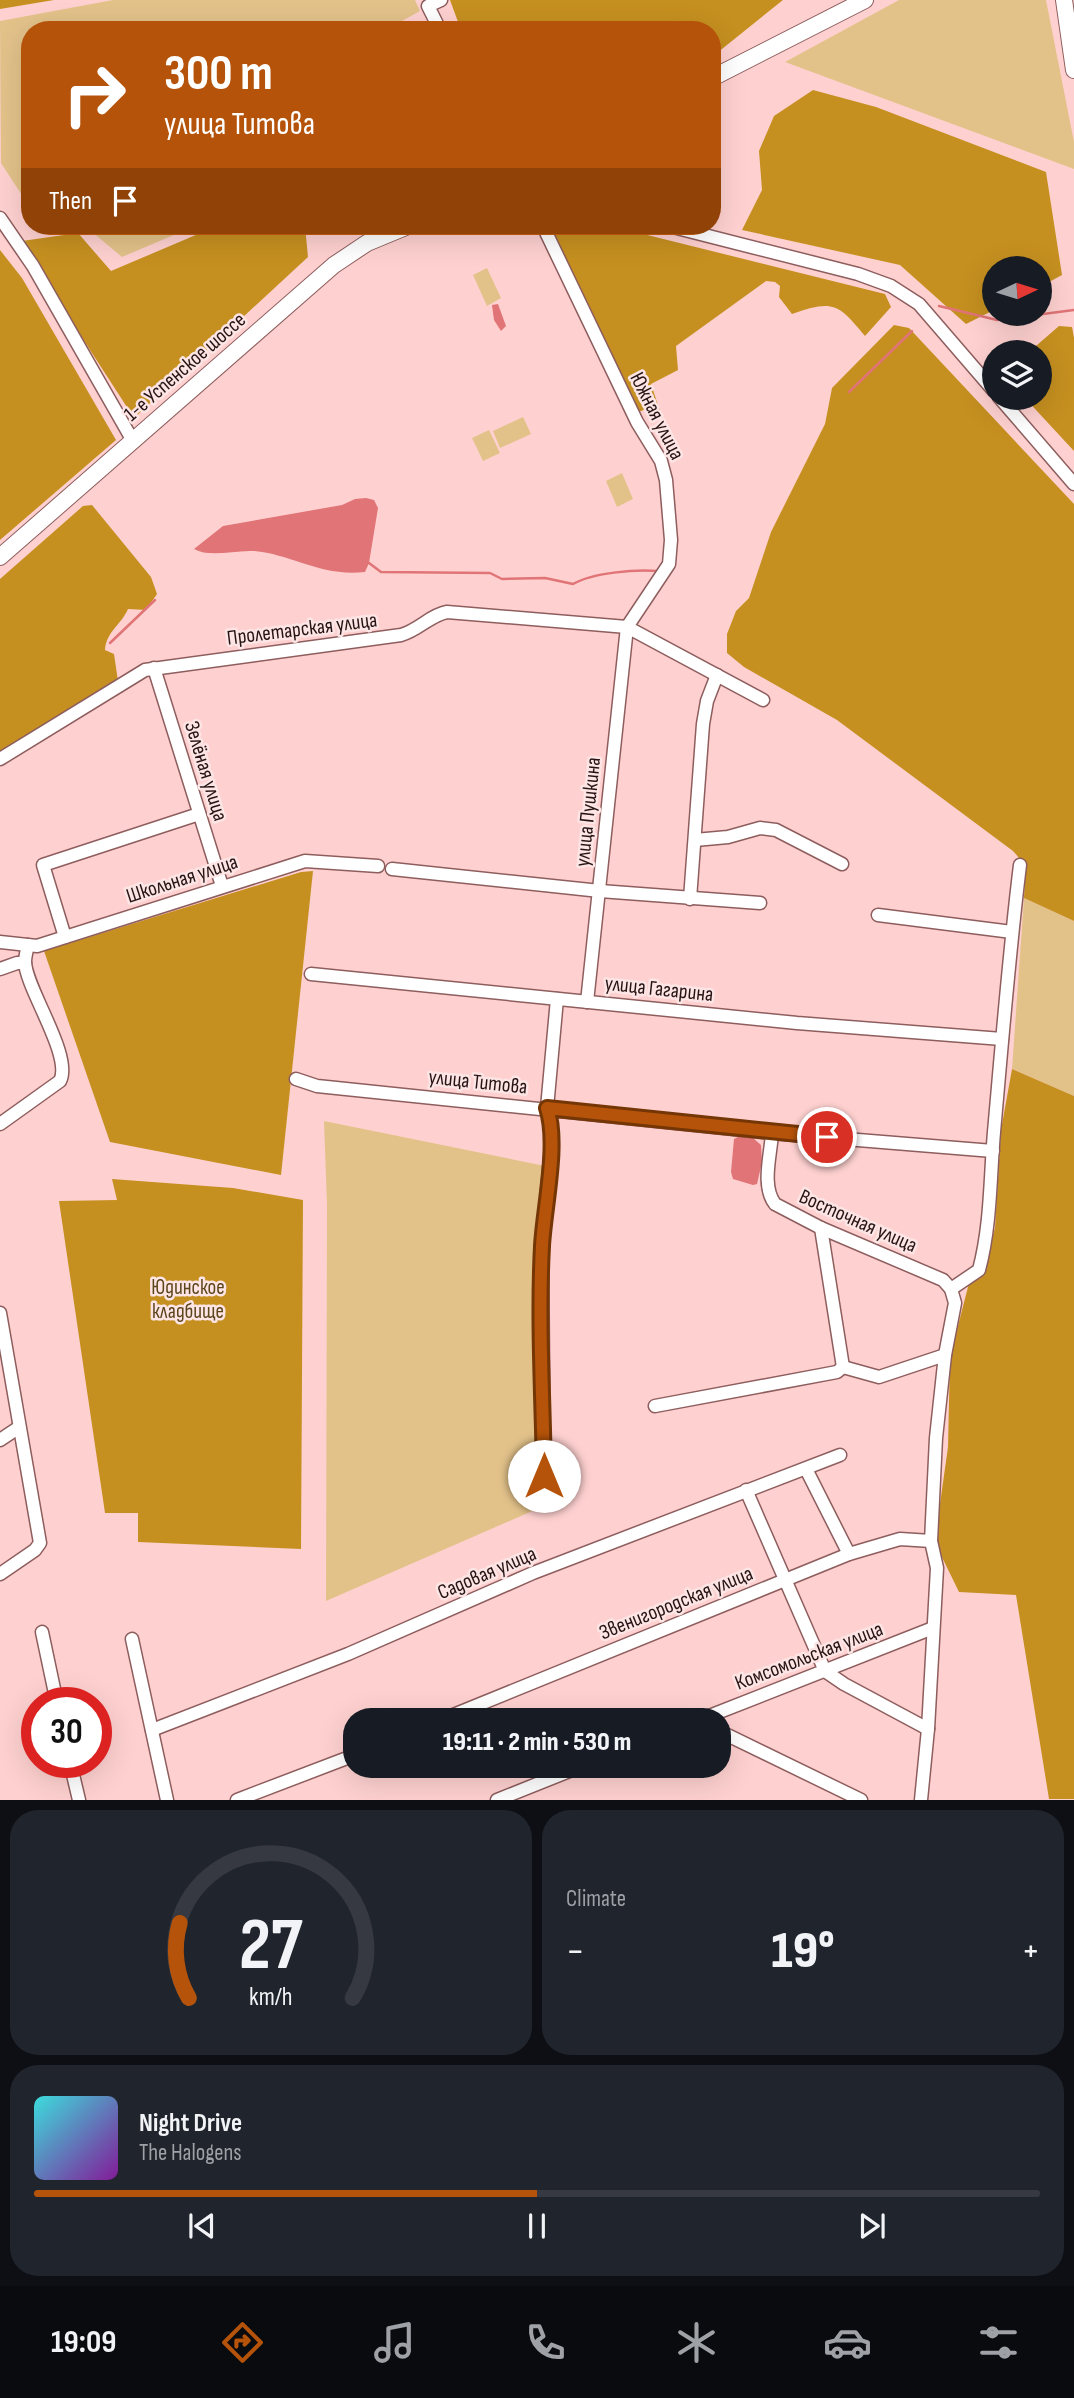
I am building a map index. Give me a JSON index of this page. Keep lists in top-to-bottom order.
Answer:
{
  "streets": {
    "main road": ["1-е Успенское шоссе"],
    "street": [
      "Южная улица",
      "Пролетарская улица",
      "Зелёная улица",
      "улица Пушкина",
      "Школьная улица",
      "улица Гагарина",
      "улица Титова",
      "Восточная улица",
      "Садовая улица",
      "Звенигородская улица",
      "Комсомольская улица"
    ]
  },
  "crossings": [
    ["Южная улица", "Пролетарская улица"],
    ["Южная улица", "улица Пушкина"],
    ["Пролетарская улица", "Зелёная улица"],
    ["Пролетарская улица", "улица Пушкина"],
    ["Зелёная улица", "Школьная улица"],
    ["улица Пушкина", "улица Гагарина"],
    ["улица Титова", "Восточная улица"]
  ],
  "parks": ["Юдинское кладбище"],
  "north": "right",
  "page": {
    "turn": ["300 m", "улица Титова"],
    "then": "Then",
    "limit": "30",
    "trip": "19:11 · 2 min · 530 m",
    "tile": "Climate",
    "heat": ["−", "19°", "+"],
    "song": ["Night Drive", "The Halogens"],
    "tabs": "19:09",
    "gauge": ["27", "km/h"]
  }
}
